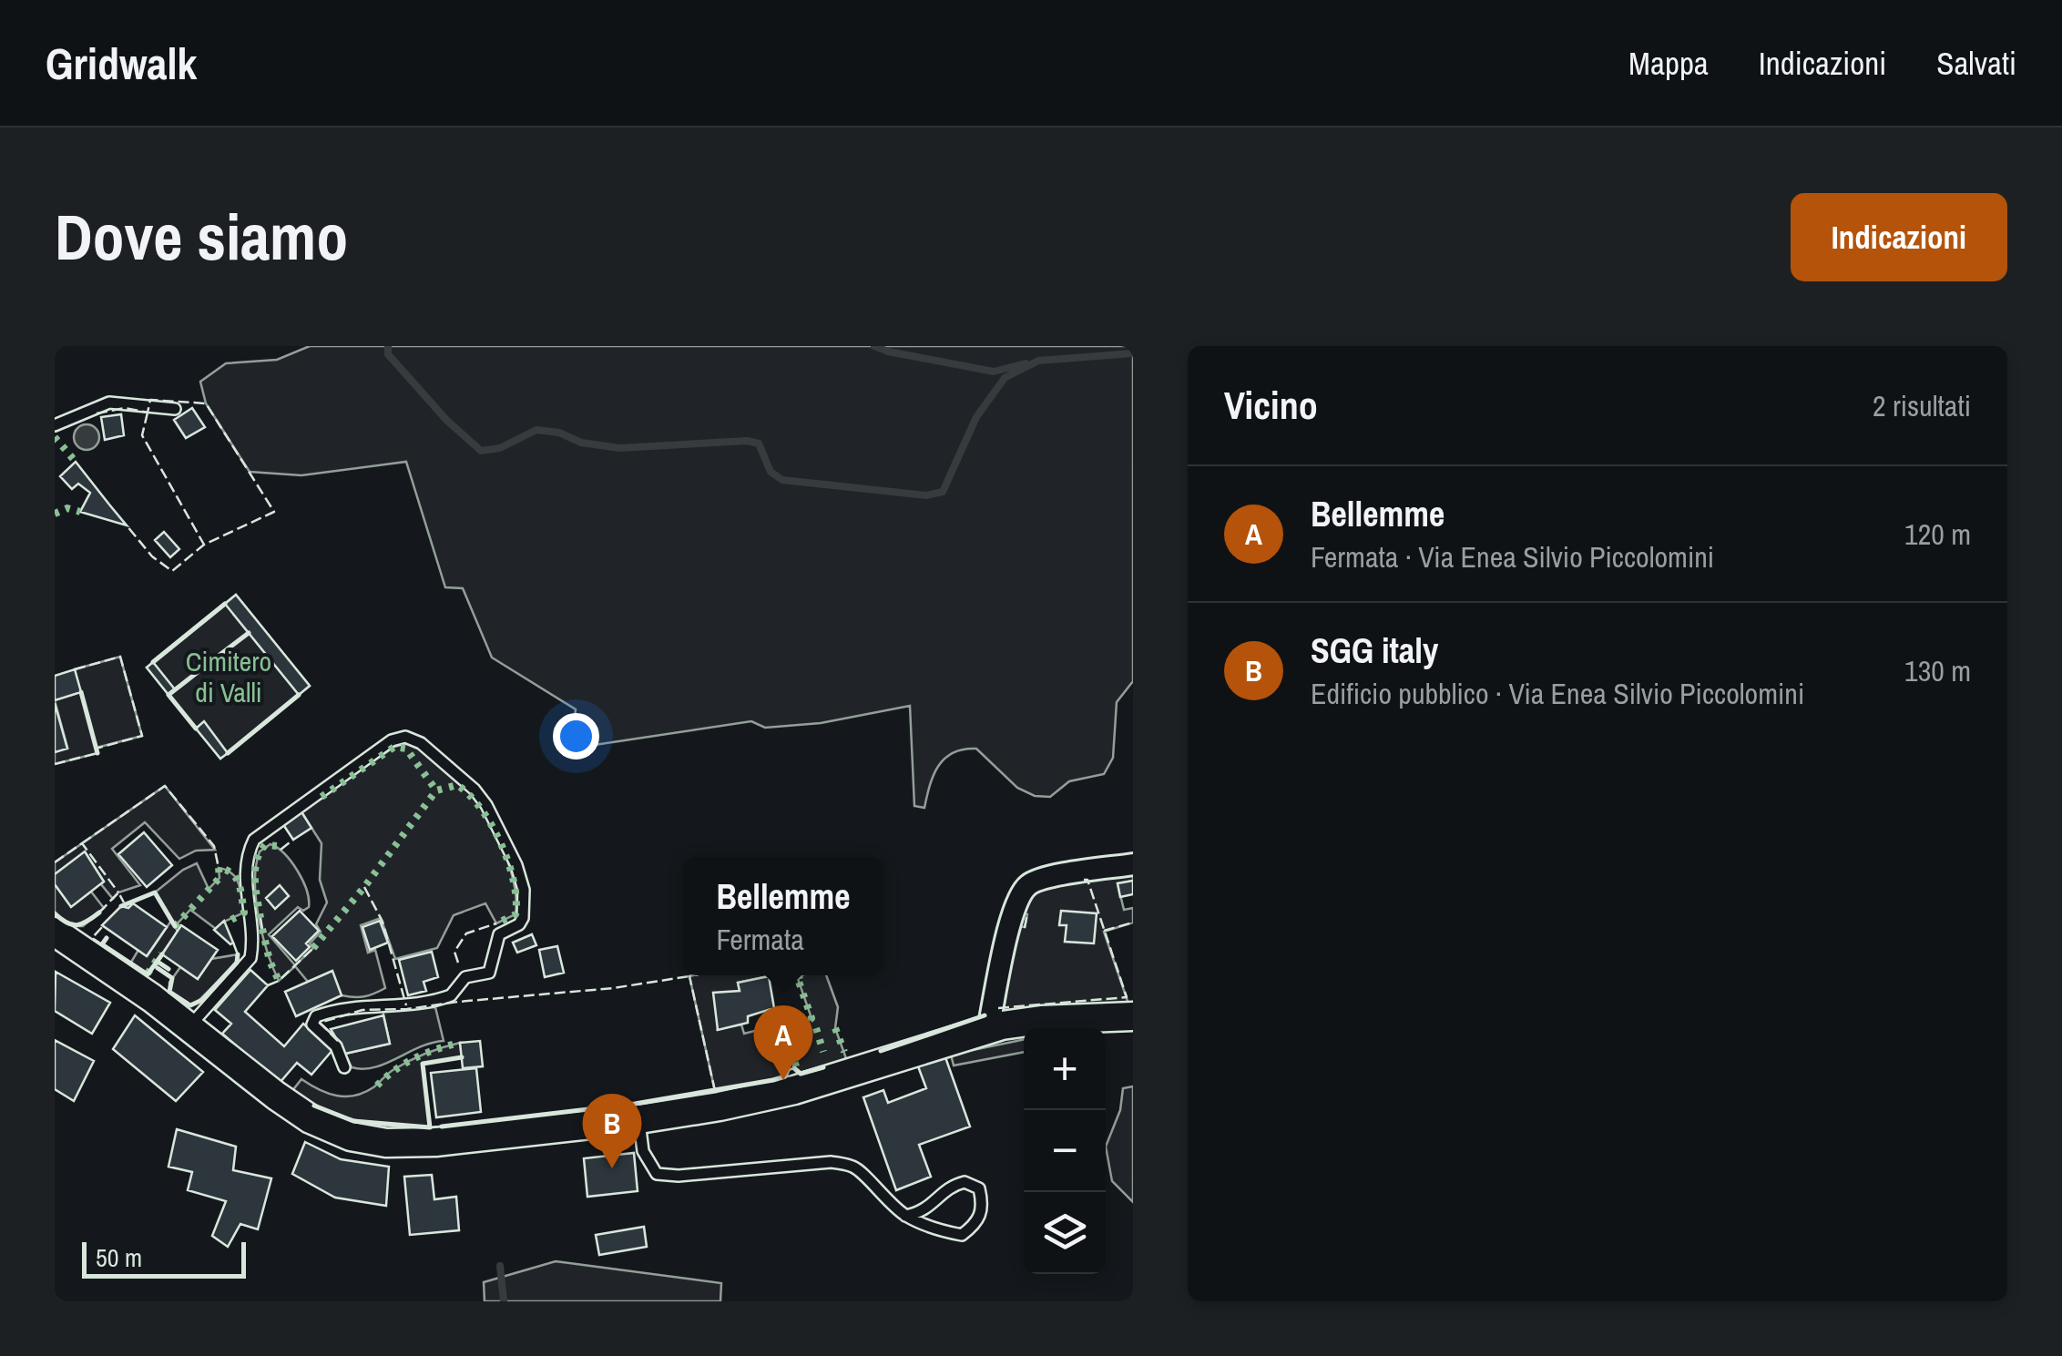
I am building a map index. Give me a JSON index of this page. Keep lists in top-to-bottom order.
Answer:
{
  "parks": ["Cimitero di Valli"],
  "scale_bar": "50 m",
  "page": {
    "header": "Gridwalk",
    "nav": ["Mappa", "Indicazioni", "Salvati"],
    "buttons": "Indicazioni",
    "title": "Dove siamo",
    "heading": ["Vicino", "2 risultati"],
    "list": [
      {
        "mark": "A",
        "name": "Bellemme",
        "note": "Fermata · Via Enea Silvio Piccolomini",
        "value": "120 m"
      },
      {
        "mark": "B",
        "name": "SGG italy",
        "note": "Edificio pubblico · Via Enea Silvio Piccolomini",
        "value": "130 m"
      }
    ],
    "popup": ["Bellemme", "Fermata"],
    "pins": ["A", "B"],
    "map_buttons": ["+", "−"],
    "scale": "50 m"
  }
}
